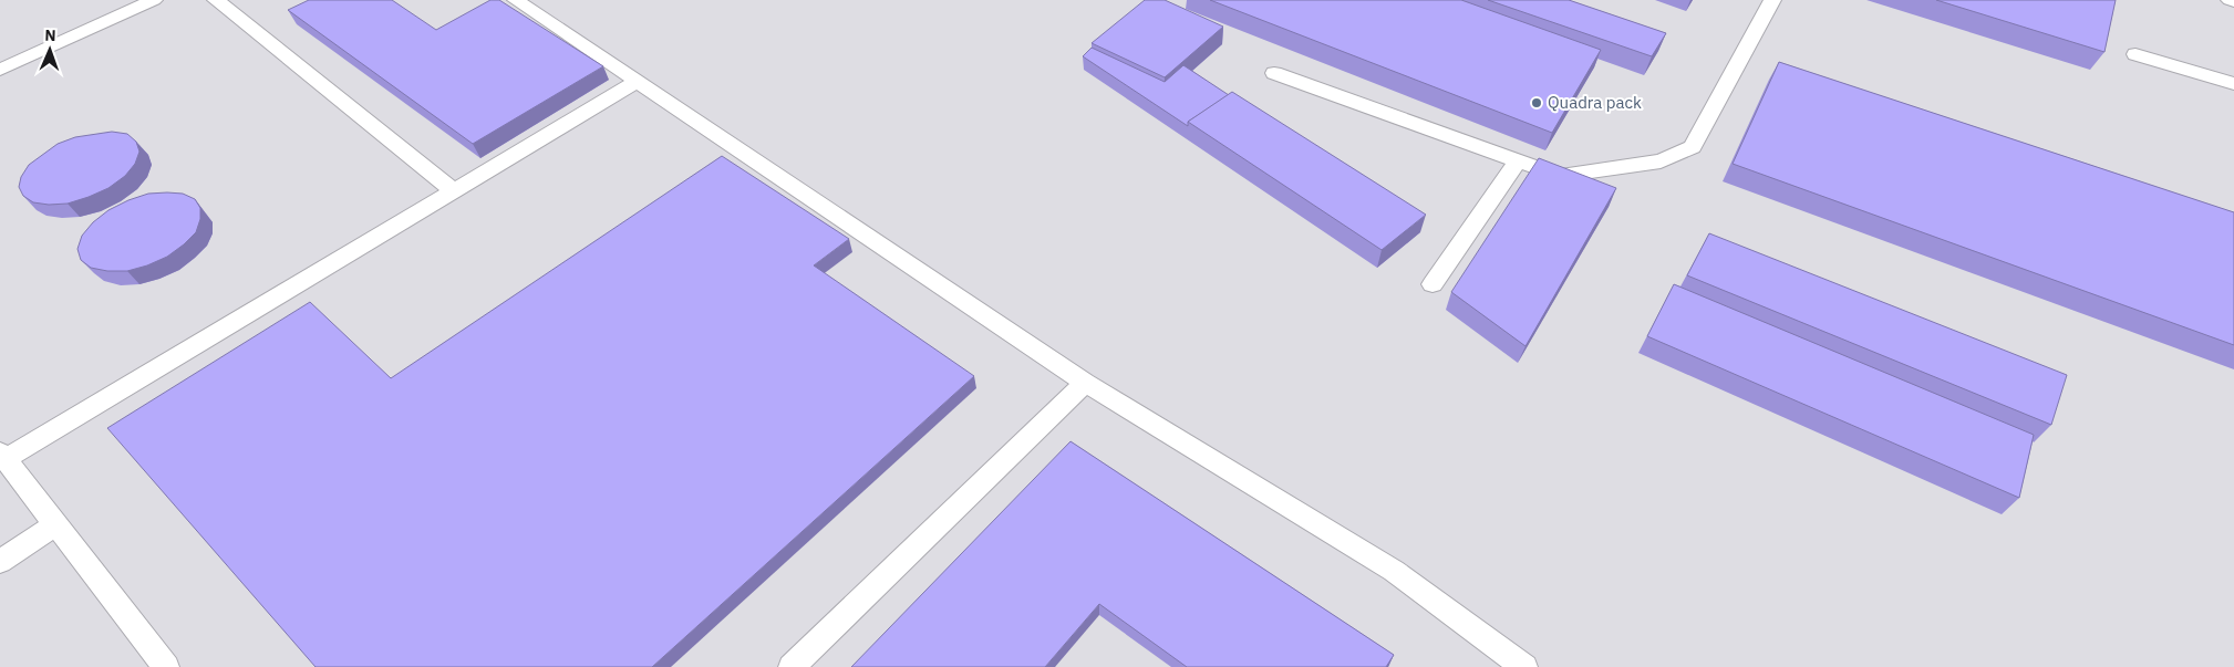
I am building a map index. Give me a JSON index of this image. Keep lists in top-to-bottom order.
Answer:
{
  "places": ["Quadra pack"],
  "north": "top"
}
